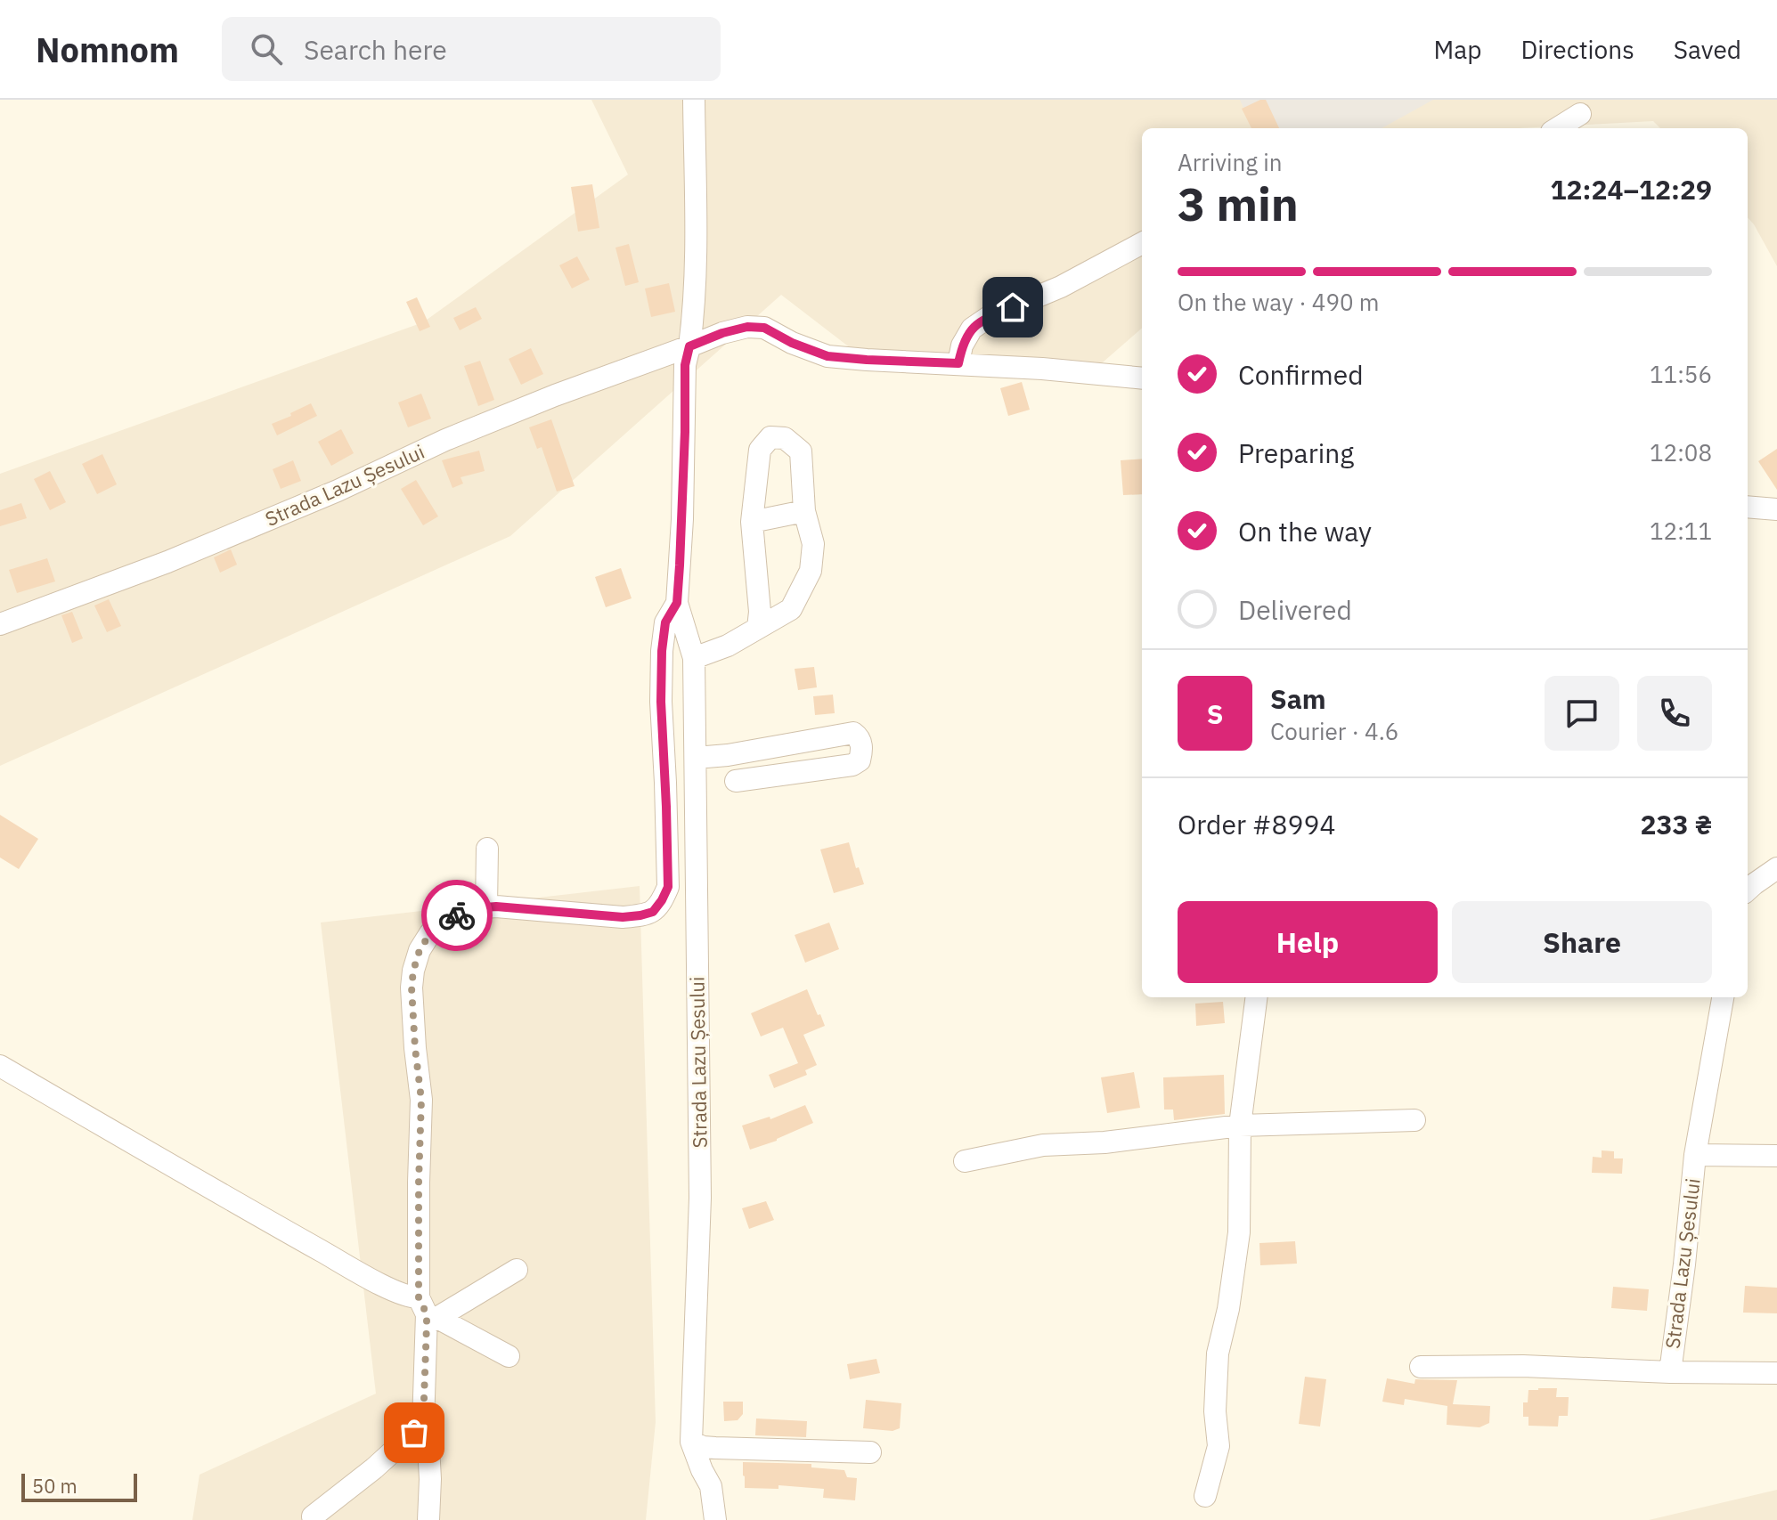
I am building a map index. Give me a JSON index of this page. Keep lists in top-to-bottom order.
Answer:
{
  "streets": {
    "street": ["Strada Lazu Șesului"]
  },
  "scale_bar": "50 m",
  "page": {
    "header": "Nomnom",
    "search": "Search here",
    "nav": ["Map", "Directions", "Saved"],
    "heading": ["3 min", "Arriving in", "12:24–12:29"],
    "panel": [
      "Sam",
      "Courier · 4.6",
      "Order #8994",
      "233 ₴"
    ],
    "bar": "On the way · 490 m",
    "list": [
      ["Confirmed", "11:56"],
      ["Preparing", "12:08"],
      ["On the way", "12:11"],
      "Delivered"
    ],
    "round": "S",
    "buttons": ["Help", "Share"],
    "scale": "50 m"
  }
}
